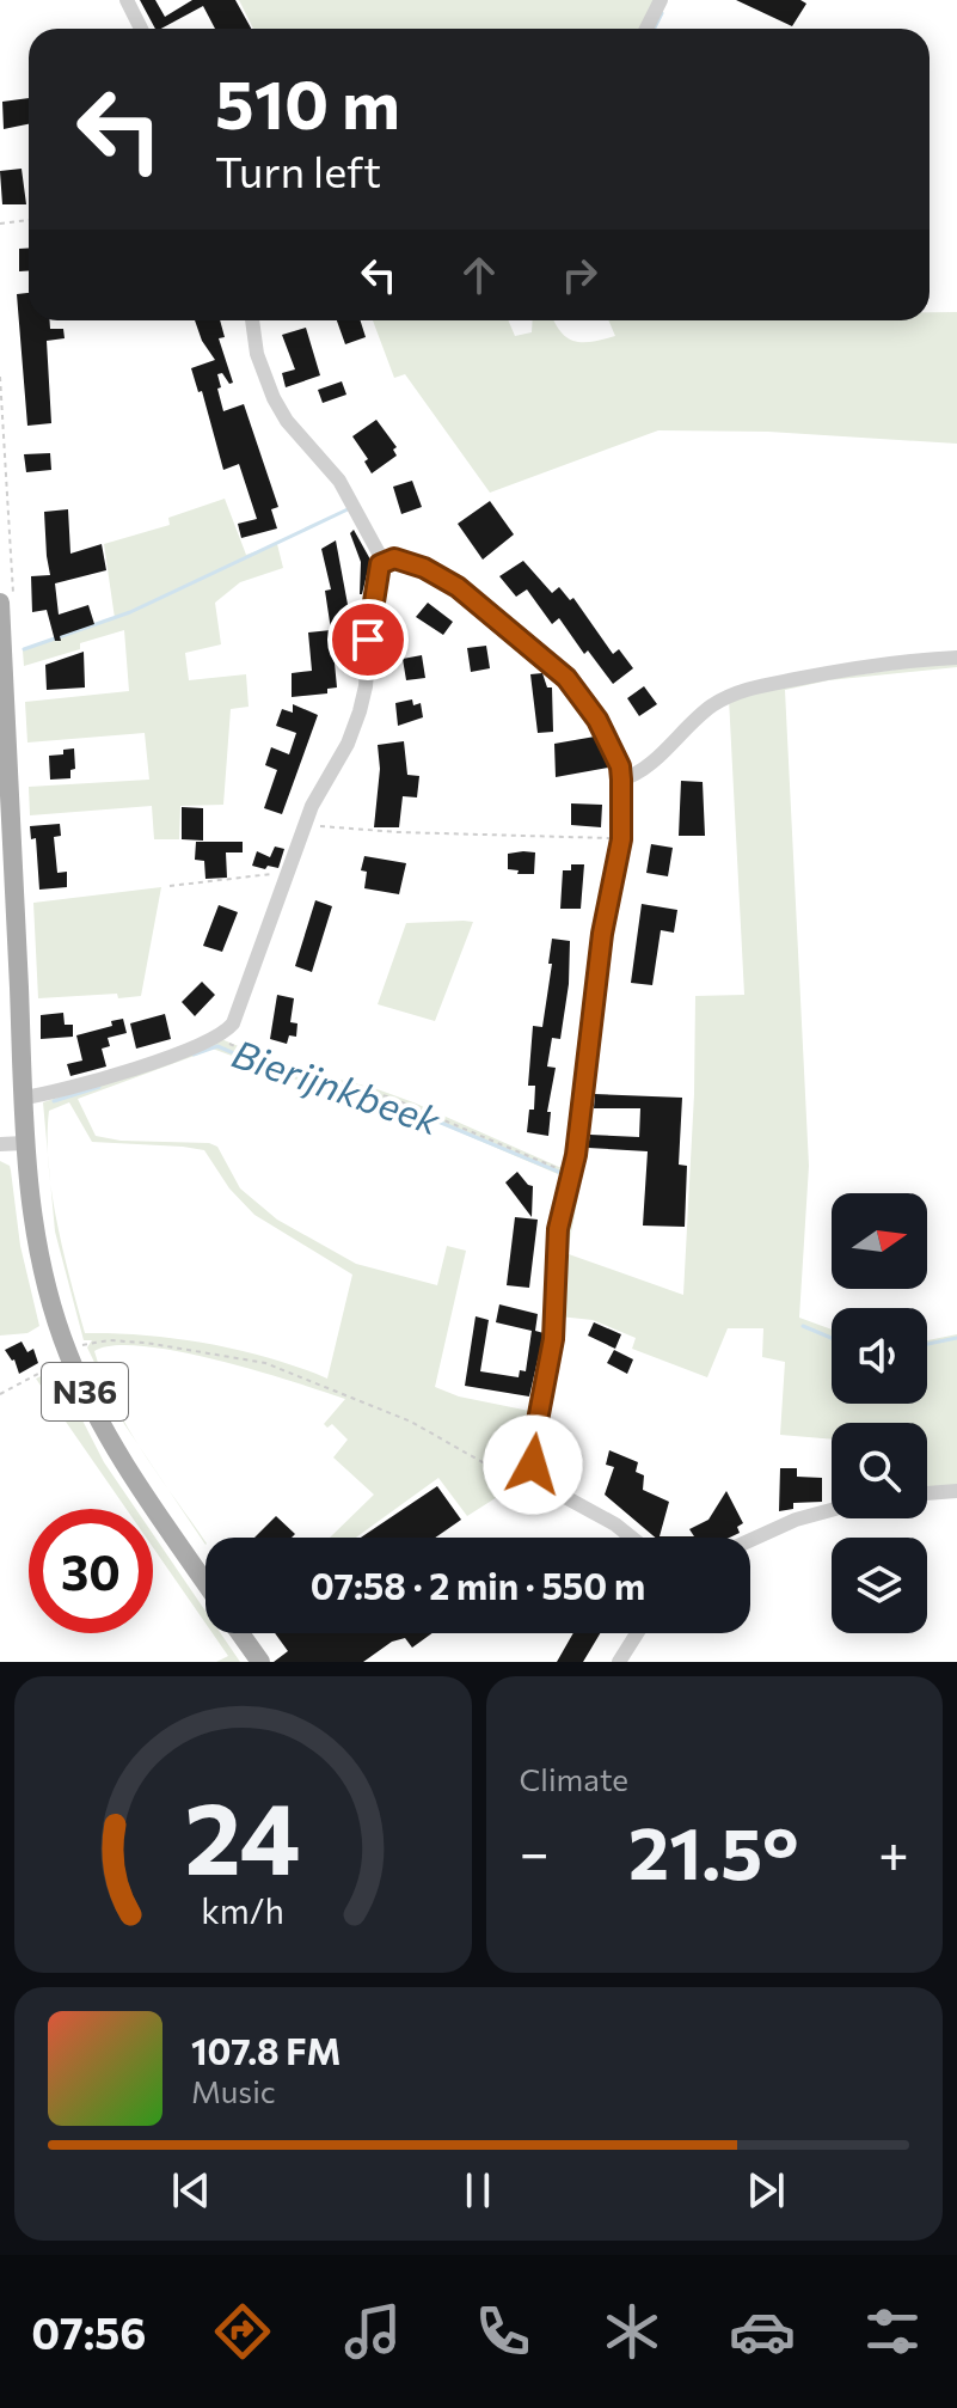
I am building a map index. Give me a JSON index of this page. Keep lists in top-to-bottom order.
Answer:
{
  "streets": {
    "main road": ["N36"]
  },
  "water": ["Bierijnkbeek"],
  "north": "right",
  "page": {
    "turn": ["510 m", "Turn left"],
    "limit": "30",
    "trip": "07:58 · 2 min · 550 m",
    "tile": "Climate",
    "heat": ["−", "21.5°", "+"],
    "song": ["107.8 FM", "Music"],
    "tabs": "07:56",
    "gauge": ["24", "km/h"]
  }
}
